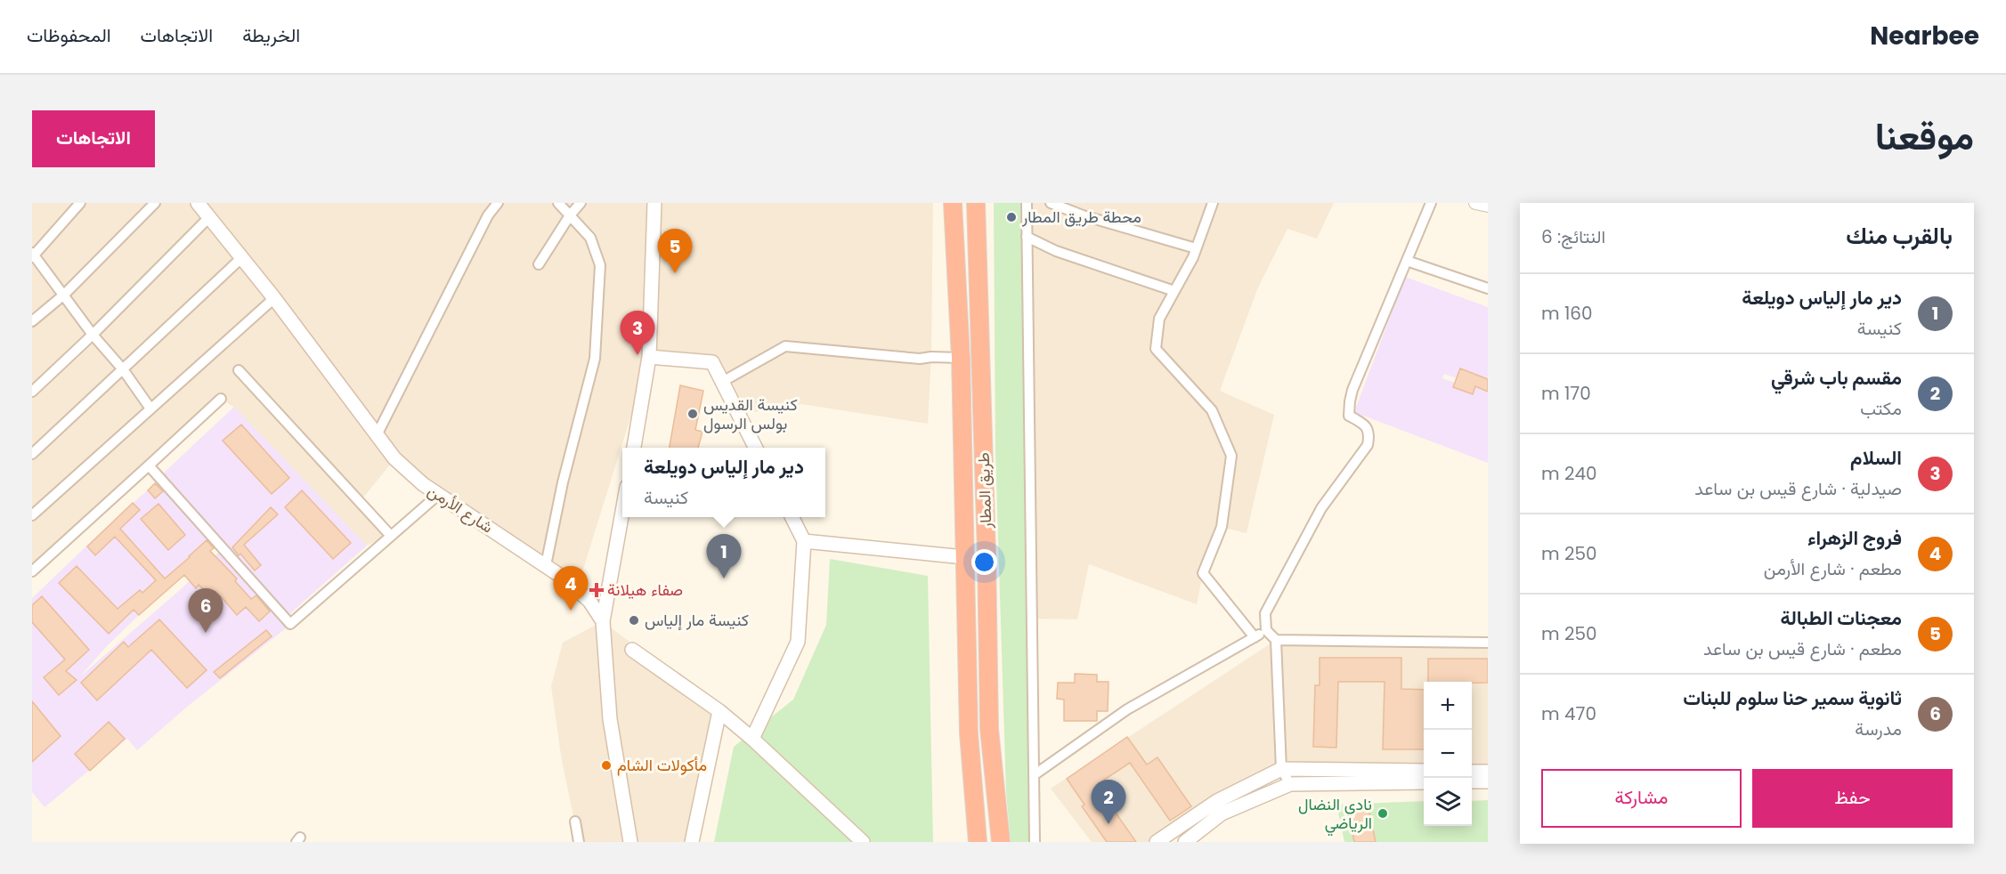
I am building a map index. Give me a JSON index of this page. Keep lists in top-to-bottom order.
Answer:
{
  "streets": {
    "highway": ["طريق المطار"],
    "main road": ["شارع الأرمن"]
  },
  "places": {
    "other": [
      "محطة طريق المطار",
      "كنيسة القديس بولس الرسول",
      "كنيسة مار إلياس",
      "مأكولات الشام",
      "نادي النضال الرياضي"
    ],
    "health": ["صفاء هيلانة"]
  },
  "page": {
    "header": "Nearbee",
    "nav": ["الخريطة", "الاتجاهات", "المحفوظات"],
    "title": "موقعنا",
    "buttons": [
      "الاتجاهات",
      ["حفظ", "مشاركة"]
    ],
    "heading": ["بالقرب منك", "النتائج: 6"],
    "pins": [
      "5",
      "3",
      "1",
      "4",
      "6",
      "2"
    ],
    "list": [
      {
        "mark": "1",
        "name": "دير مار إلياس دويلعة",
        "note": "كنيسة",
        "value": "160 m"
      },
      {
        "mark": "2",
        "name": "مقسم باب شرقي",
        "note": "مكتب",
        "value": "170 m"
      },
      {
        "mark": "3",
        "name": "السلام",
        "note": "صيدلية · شارع قيس بن ساعد",
        "value": "240 m"
      },
      {
        "mark": "4",
        "name": "فروج الزهراء",
        "note": "مطعم · شارع الأرمن",
        "value": "250 m"
      },
      {
        "mark": "5",
        "name": "معجنات الطبالة",
        "note": "مطعم · شارع قيس بن ساعد",
        "value": "250 m"
      },
      {
        "mark": "6",
        "name": "ثانوية سمير حنا سلوم للبنات",
        "note": "مدرسة",
        "value": "470 m"
      }
    ],
    "popup": ["دير مار إلياس دويلعة", "كنيسة"],
    "map_buttons": ["+", "−"]
  }
}
